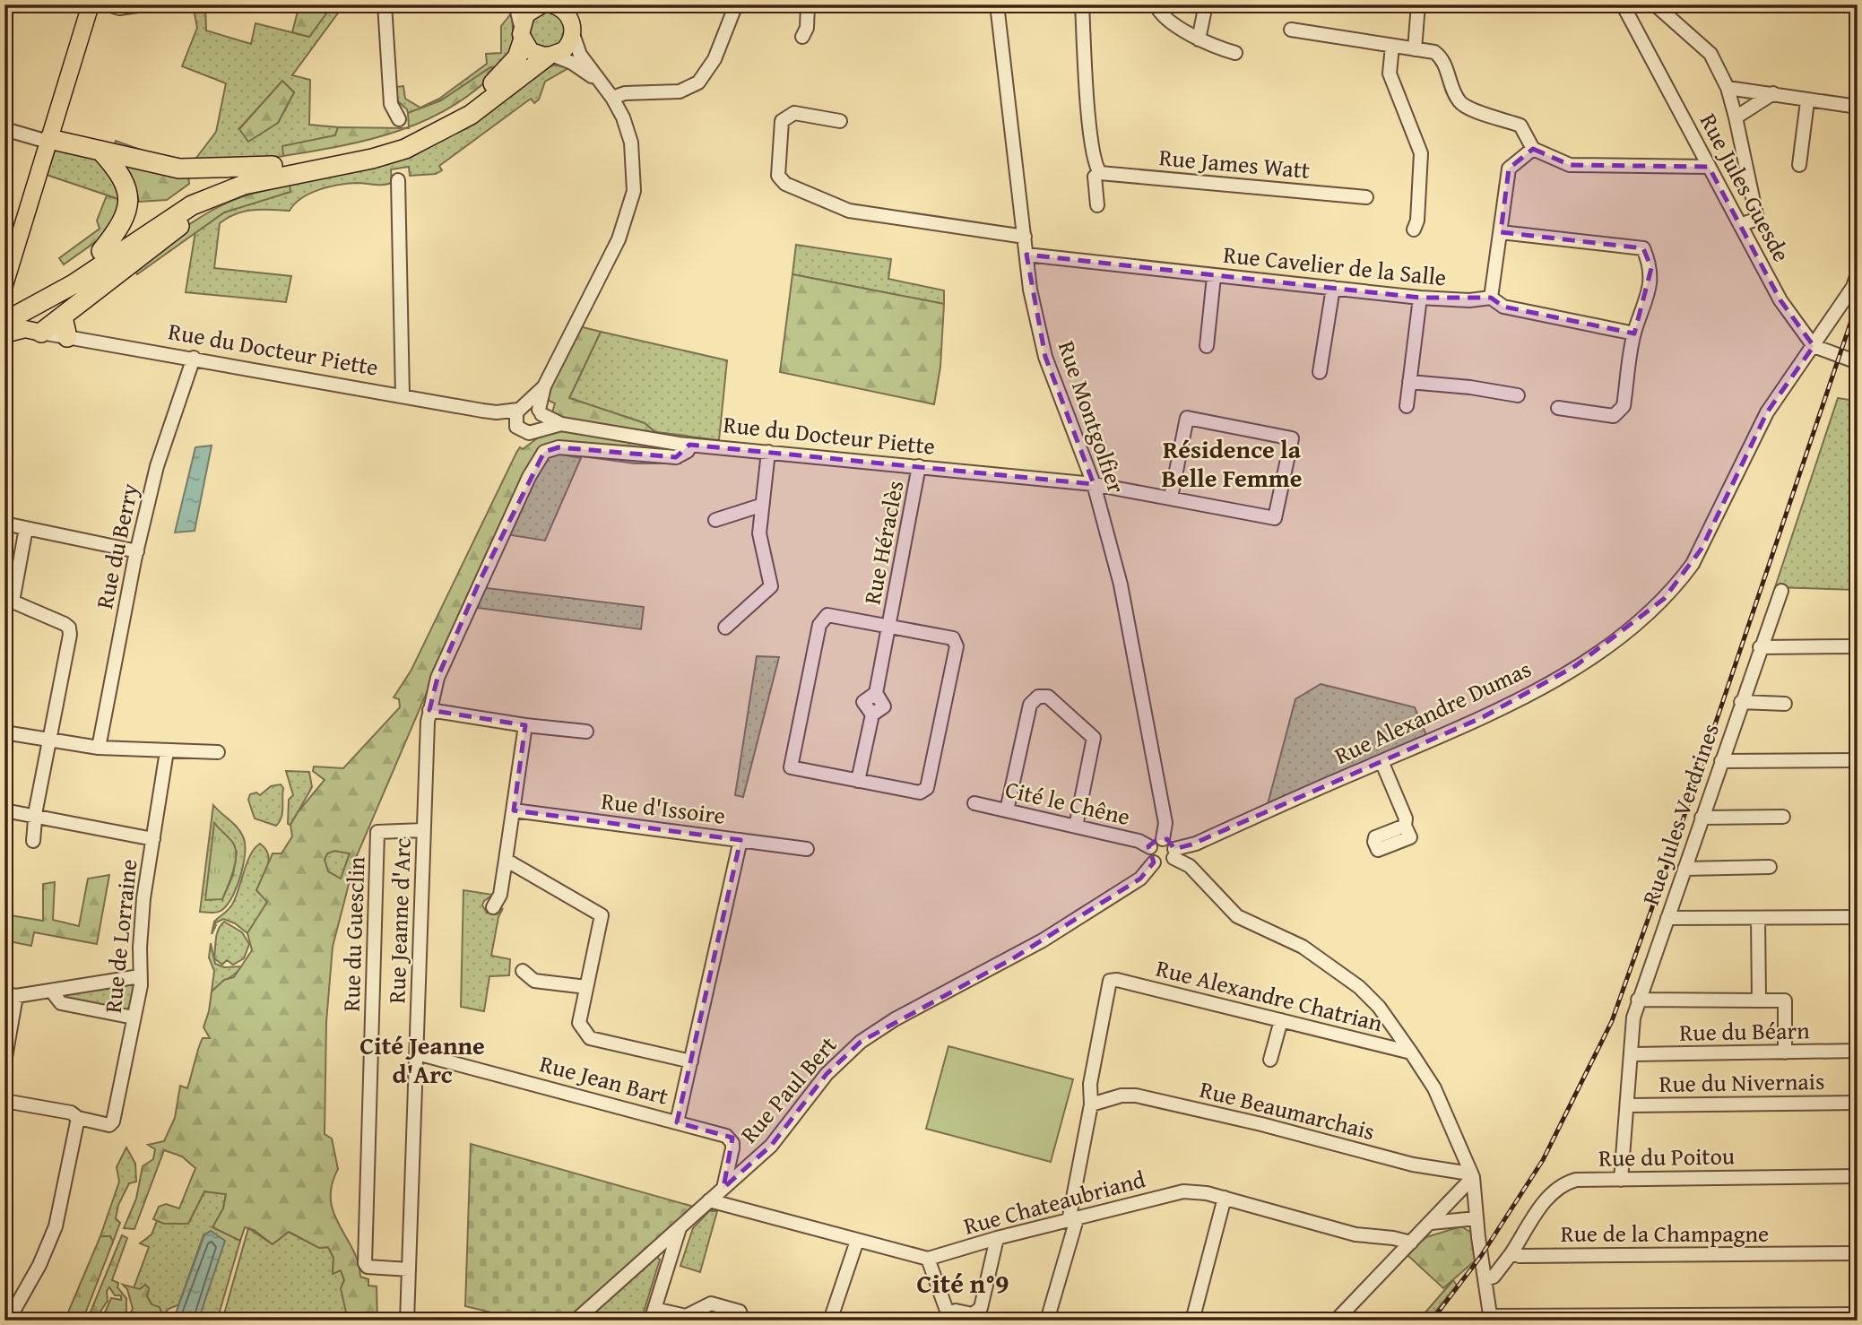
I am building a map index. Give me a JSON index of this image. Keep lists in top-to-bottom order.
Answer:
{
  "streets": {
    "main road": ["Rue du Docteur Piette"],
    "street": [
      "Rue James Watt",
      "Rue Jules Guesde",
      "Rue Cavelier de la Salle",
      "Rue Montgolfier",
      "Rue Héraclès",
      "Rue du Berry",
      "Rue Alexandre Dumas",
      "Cité le Chêne",
      "Rue d'Issoire",
      "Rue Jules Verdrines",
      "Rue Jeanne d'Arc",
      "Rue du Guesclin",
      "Rue de Lorraine",
      "Rue Alexandre Chatrian",
      "Rue du Béarn",
      "Rue Jean Bart",
      "Rue du Nivernais",
      "Rue Paul Bert",
      "Rue Beaumarchais",
      "Rue du Poitou",
      "Rue Chateaubriand",
      "Rue de la Champagne"
    ]
  },
  "crossings": [
    ["Rue Jules Guesde", "Rue Alexandre Dumas"],
    ["Rue Cavelier de la Salle", "Rue Montgolfier"],
    ["Rue du Docteur Piette", "Rue Montgolfier"],
    ["Rue du Docteur Piette", "Rue Héraclès"],
    ["Rue du Docteur Piette", "Rue du Berry"],
    ["Rue Montgolfier", "Rue Alexandre Dumas"],
    ["Rue Montgolfier", "Cité le Chêne"],
    ["Rue Montgolfier", "Rue Paul Bert"],
    ["Rue Alexandre Dumas", "Cité le Chêne"],
    ["Rue Alexandre Dumas", "Rue Paul Bert"],
    ["Cité le Chêne", "Rue Paul Bert"],
    ["Rue Jules Verdrines", "Rue du Béarn"],
    ["Rue Jules Verdrines", "Rue du Nivernais"],
    ["Rue Jules Verdrines", "Rue du Poitou"],
    ["Rue Jeanne d'Arc", "Rue du Guesclin"],
    ["Rue Jeanne d'Arc", "Rue Jean Bart"],
    ["Rue Alexandre Chatrian", "Rue Beaumarchais"],
    ["Rue Jean Bart", "Rue Paul Bert"],
    ["Rue du Poitou", "Rue de la Champagne"]
  ],
  "districts": ["Résidence la Belle Femme", "Cité Jeanne d'Arc", "Cité n°9"]
}
